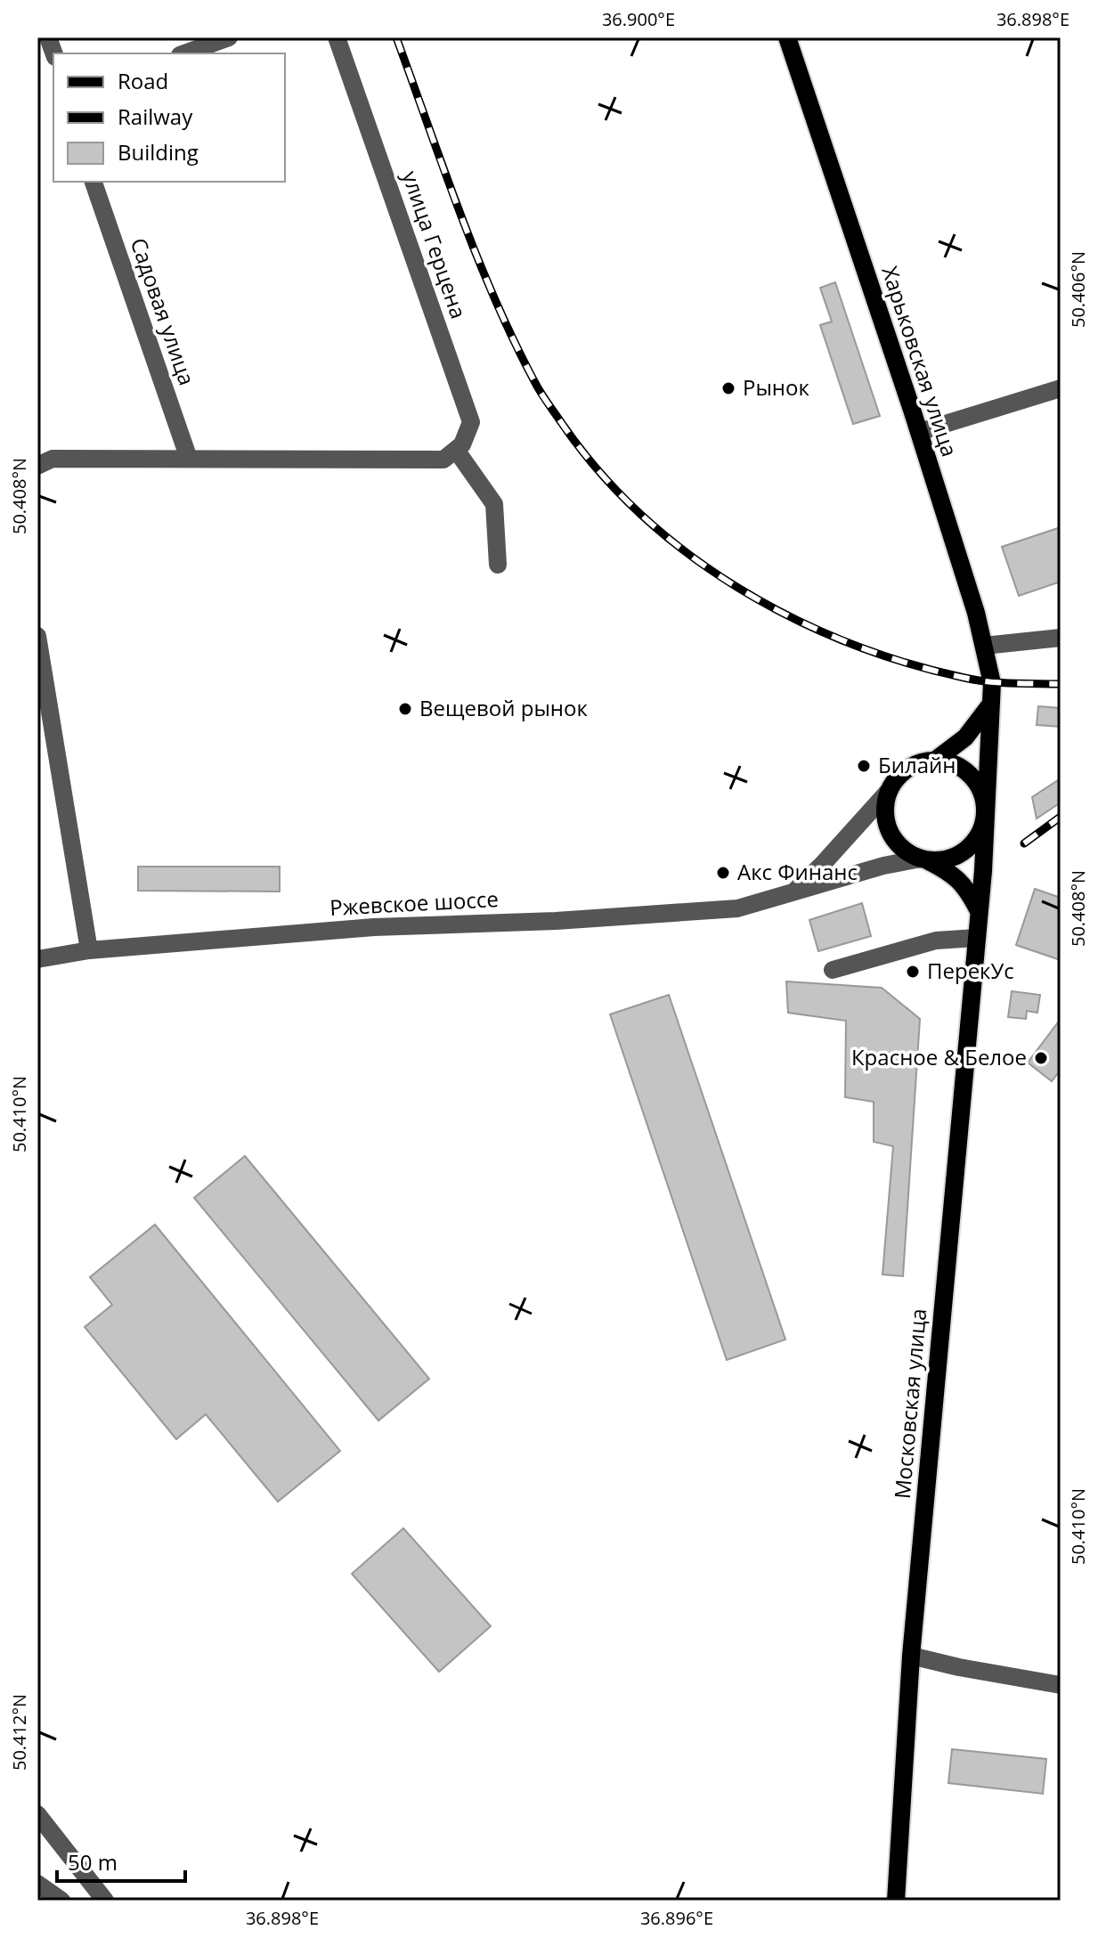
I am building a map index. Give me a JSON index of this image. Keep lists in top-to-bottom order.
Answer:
{
  "streets": {
    "main road": ["Харьковская улица", "Московская улица"],
    "street": ["улица Герцена", "Садовая улица", "Ржевское шоссе"]
  },
  "crossings": [
    ["Харьковская улица", "Ржевское шоссе"],
    ["Харьковская улица", "Московская улица"],
    ["Ржевское шоссе", "Московская улица"]
  ],
  "places": [
    "Рынок",
    "Вещевой рынок",
    "Билайн",
    "Акс Финанс",
    "ПерекУс",
    "Красное & Белое"
  ],
  "legend": ["Road", "Railway", "Building"],
  "scale_bar": "50 m",
  "coordinates": [
    "36.900°E",
    "36.898°E",
    "50.406°N",
    "50.408°N",
    "50.410°N",
    "50.412°N",
    "36.896°E"
  ]
}
